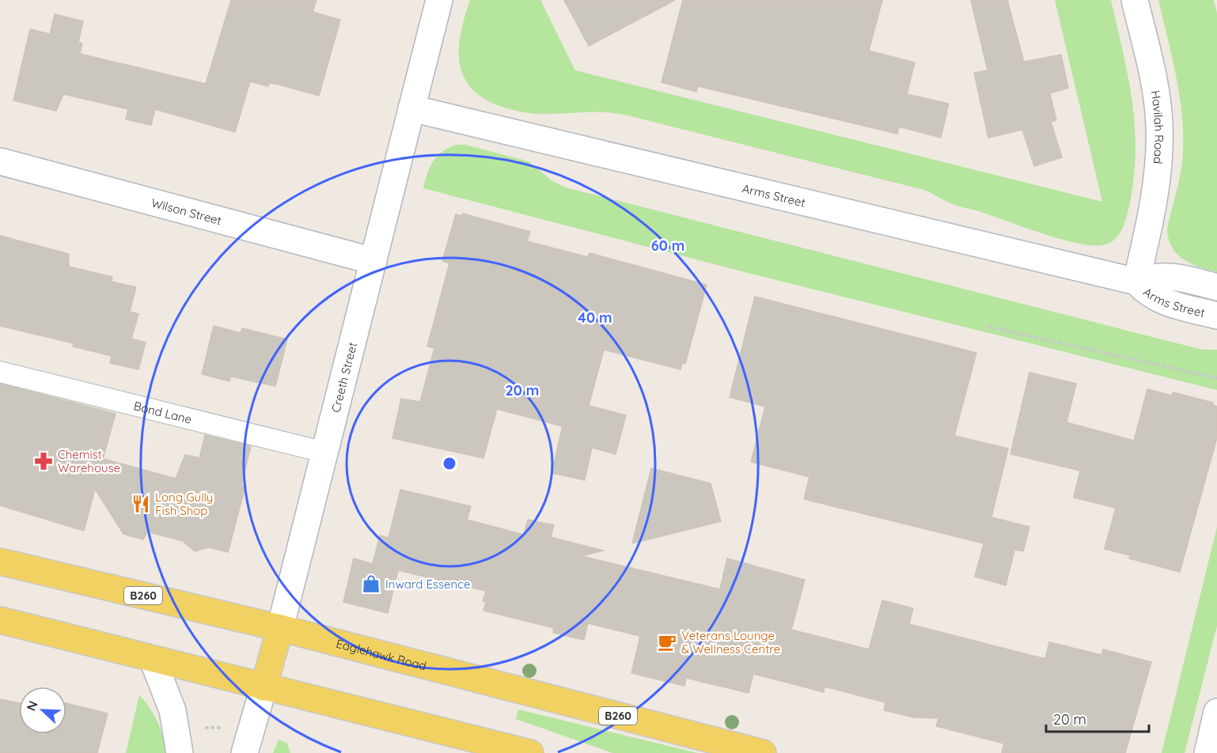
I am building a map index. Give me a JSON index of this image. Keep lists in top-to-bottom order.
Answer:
{
  "streets": {
    "main road": ["Creeth Street", "B260", "Eaglehawk Road"],
    "street": ["Havilah Road", "Arms Street", "Wilson Street"],
    "lane": ["Bond Lane"]
  },
  "crossings": [
    ["Havilah Road", "Arms Street"],
    ["Arms Street", "Creeth Street"],
    ["Wilson Street", "Creeth Street"],
    ["Creeth Street", "Bond Lane"],
    ["Creeth Street", "Eaglehawk Road"]
  ],
  "places": {
    "pharmacy": ["Chemist Warehouse"],
    "restaurant": ["Long Gully Fish Shop"],
    "shop": ["Inward Essence"],
    "cafe": ["Veterans Lounge & Wellness Centre"]
  },
  "scale_bar": "20 m",
  "north": "top left",
  "rings": ["60 m", "40 m", "20 m"]
}
